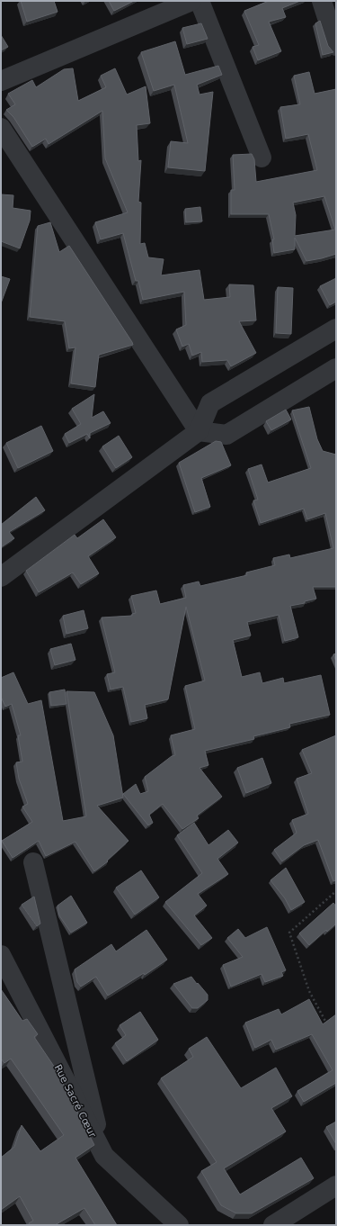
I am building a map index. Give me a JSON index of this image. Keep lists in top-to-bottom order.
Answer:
{
  "streets": {
    "street": ["Rue Sacré Cœur"]
  }
}
